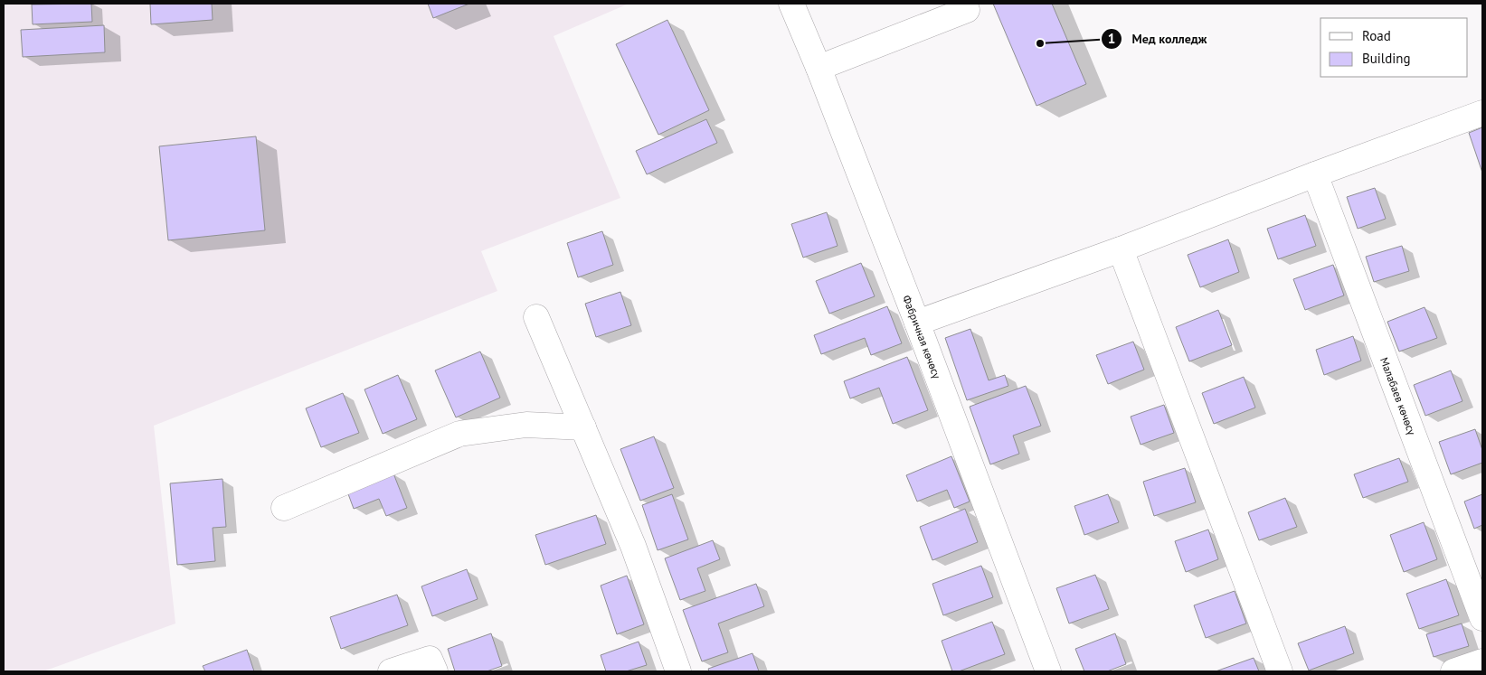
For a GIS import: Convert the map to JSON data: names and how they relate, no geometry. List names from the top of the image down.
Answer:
{
  "streets": {
    "street": ["Фабричная көчөсү", "Малабаев көчөсү"]
  },
  "places": ["Мед колледж"],
  "legend": ["Road", "Building"]
}
